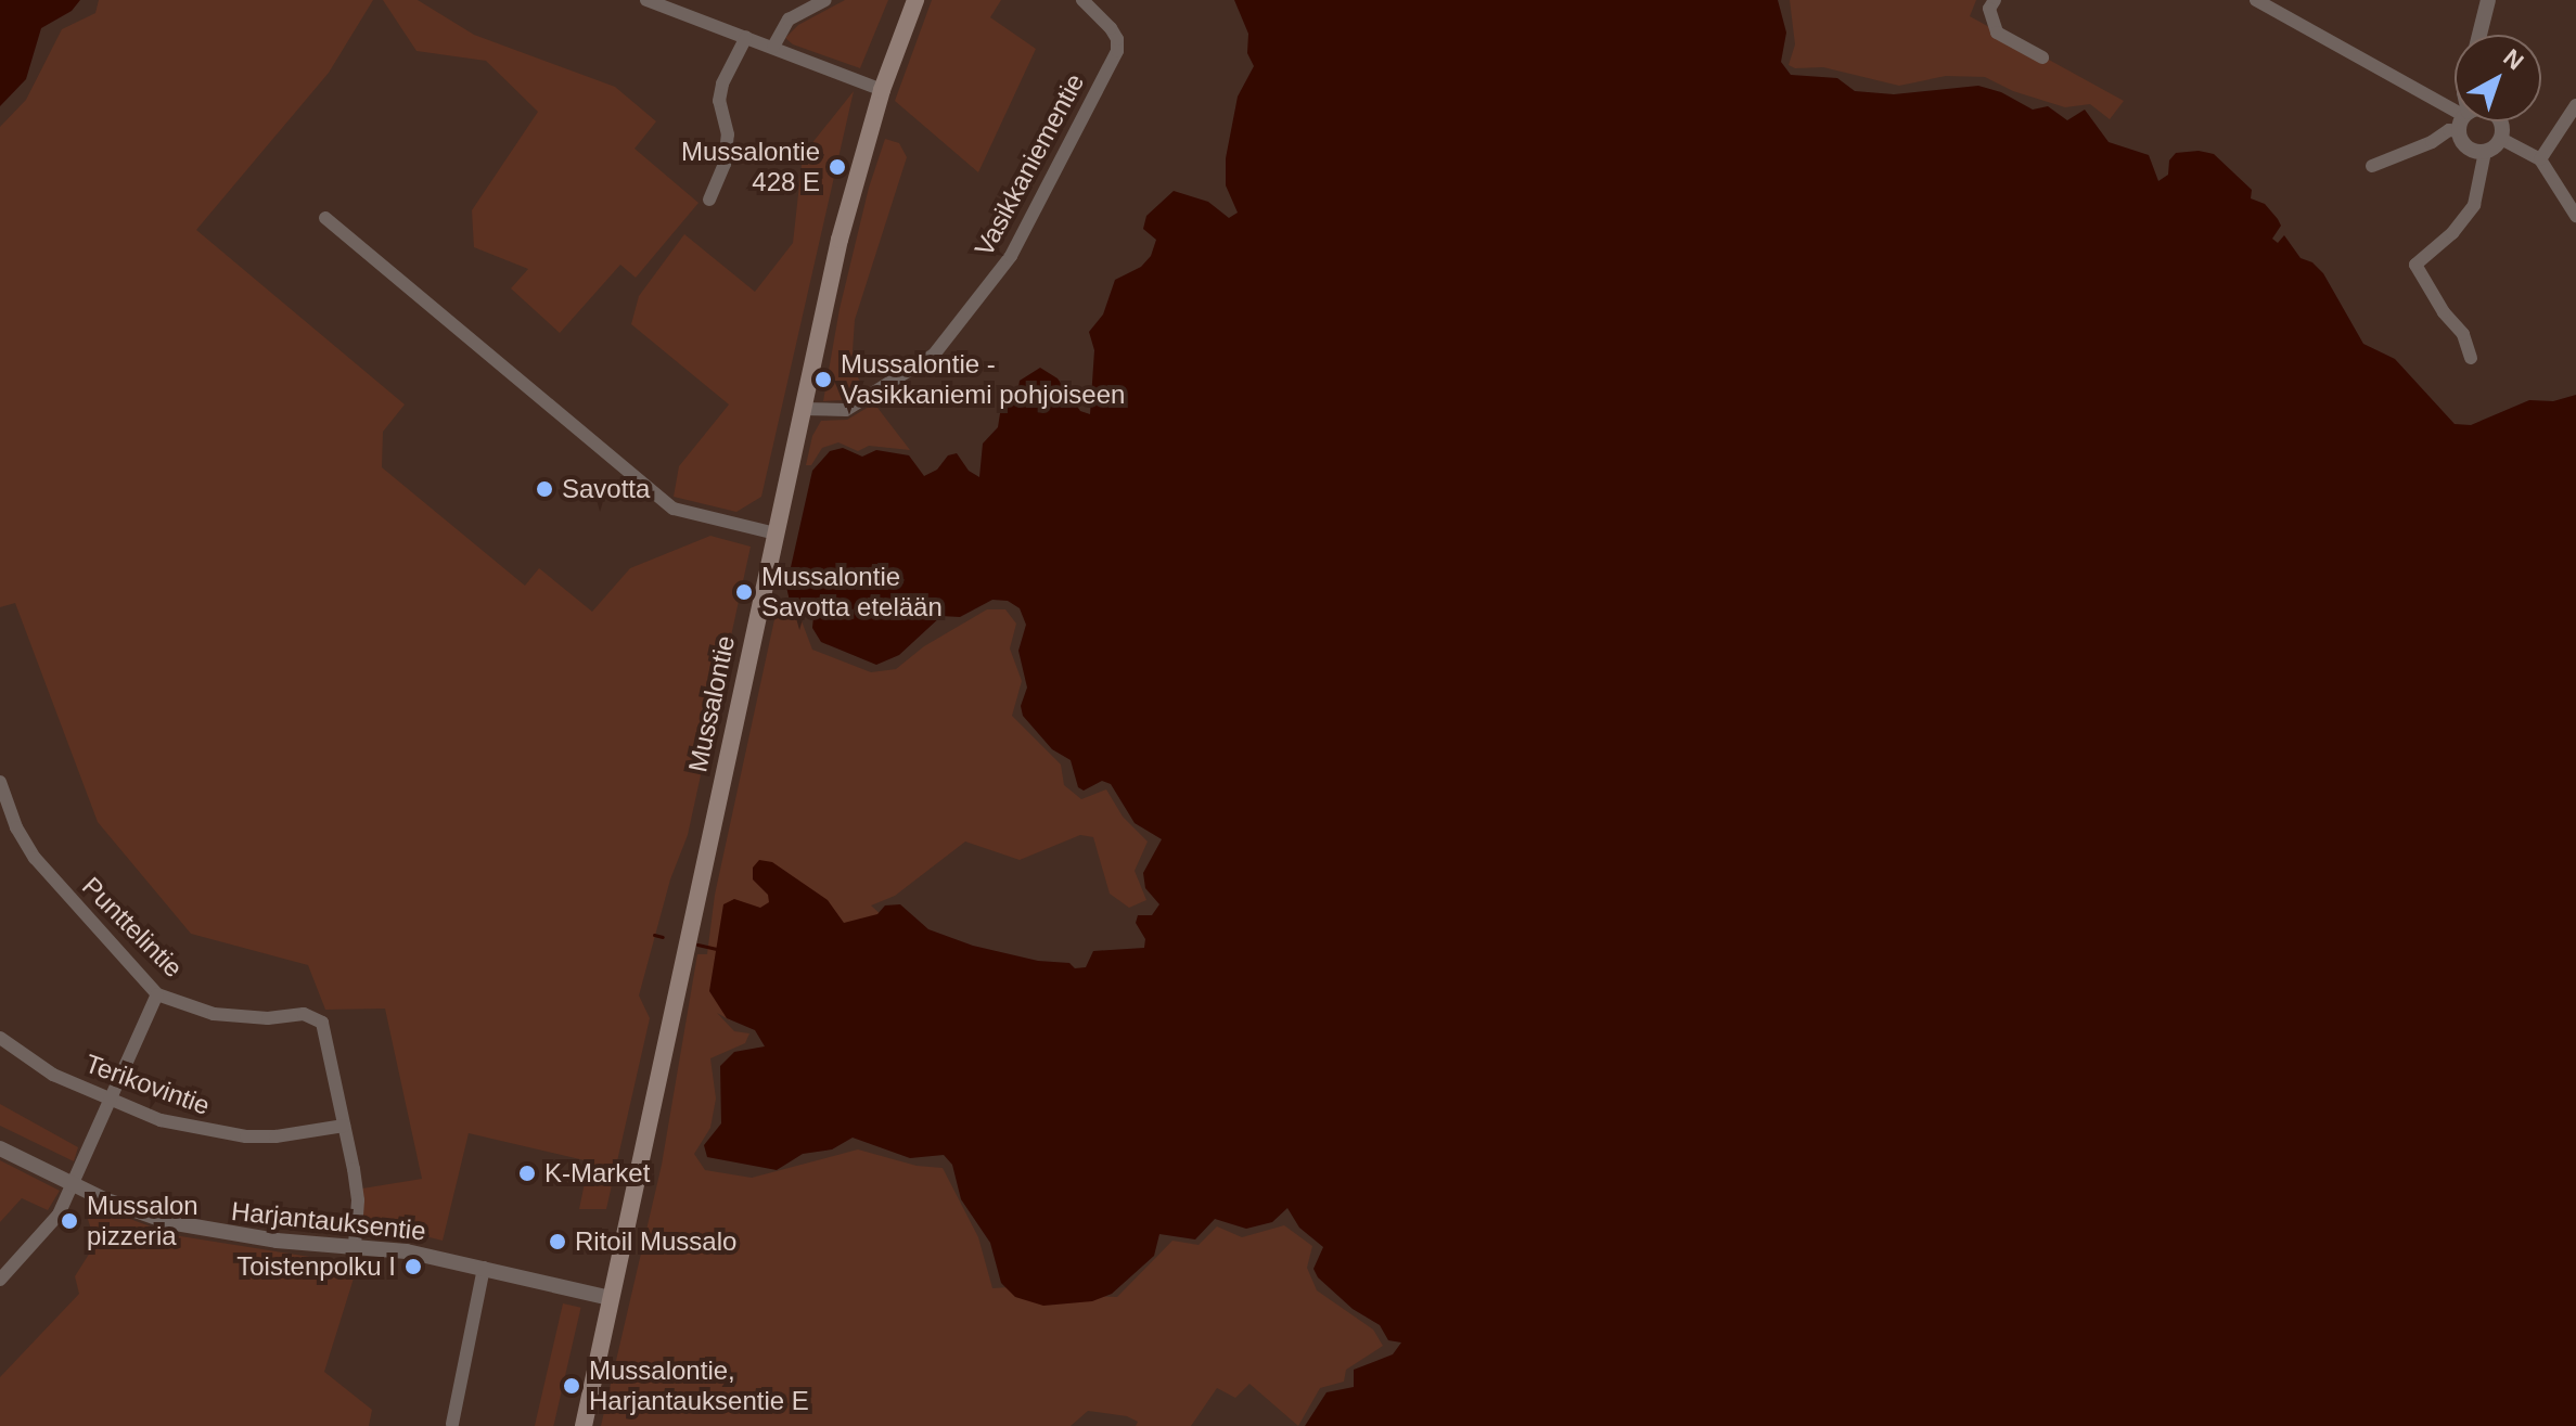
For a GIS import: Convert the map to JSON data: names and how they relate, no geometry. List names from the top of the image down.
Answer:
{
  "streets": {
    "main road": ["Mussalontie"],
    "street": [
      "Vasikkaniementie",
      "Punttelintie",
      "Terikovintie",
      "Harjantauksentie"
    ]
  },
  "crossings": [
    ["Vasikkaniementie", "Mussalontie"],
    ["Mussalontie", "Harjantauksentie"],
    ["Punttelintie", "Terikovintie"],
    ["Punttelintie", "Harjantauksentie"]
  ],
  "places": [
    "Mussalontie 428 E",
    "Mussalontie - Vasikkaniemi pohjoiseen",
    "Savotta",
    "Mussalontie Savotta etelään",
    "K-Market",
    "Mussalon pizzeria",
    "Ritoil Mussalo",
    "Toistenpolku I",
    "Mussalontie, Harjantauksentie E"
  ],
  "north": "top right"
}
